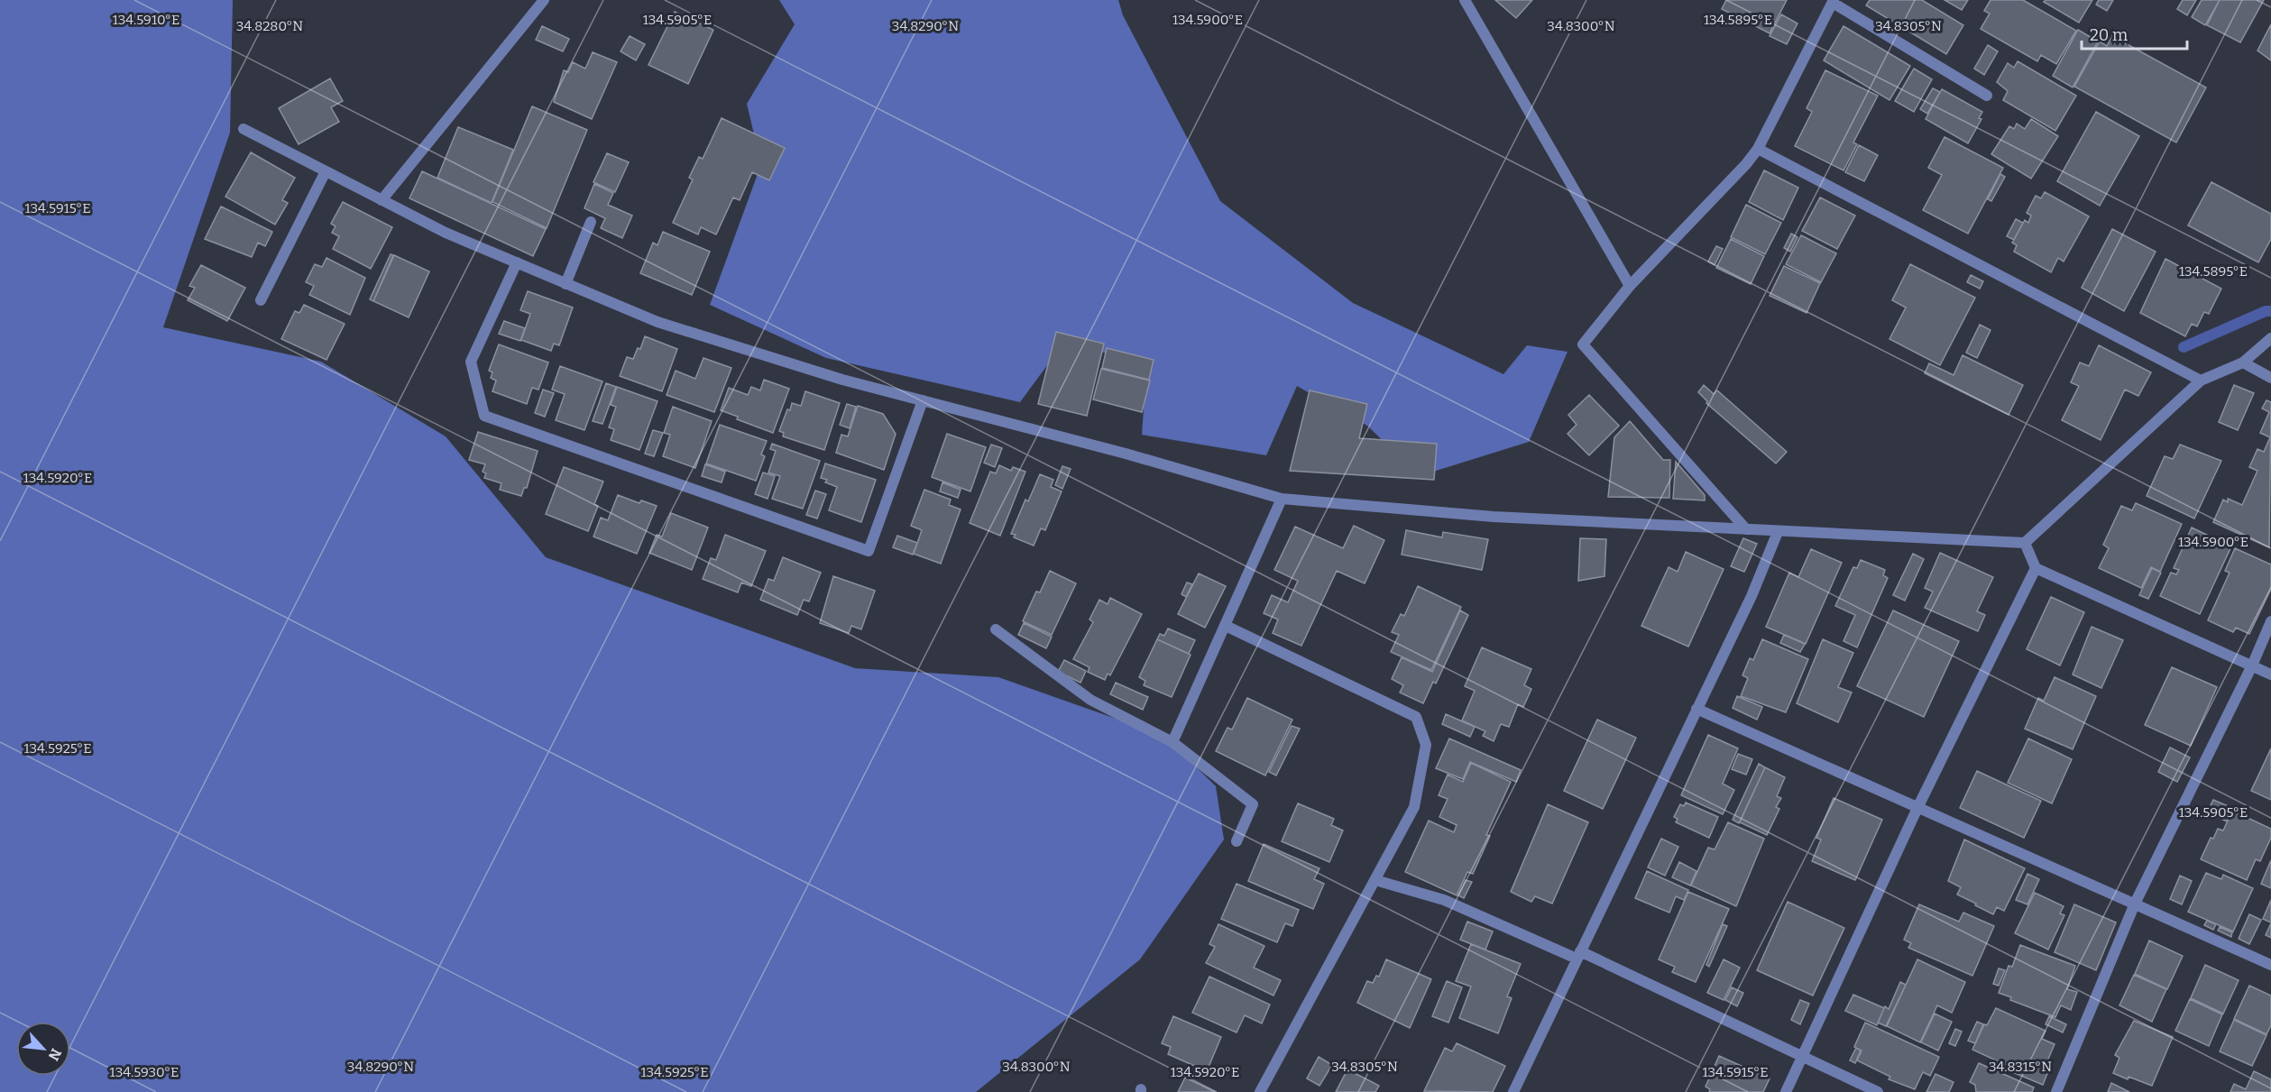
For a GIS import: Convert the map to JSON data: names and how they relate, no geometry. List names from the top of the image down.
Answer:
{
  "scale_bar": "20 m",
  "north": "bottom right",
  "coordinates": [
    "134.5910°E",
    "134.5905°E",
    "134.5900°E",
    "134.5895°E",
    "34.8280°N",
    "34.8290°N",
    "34.8300°N",
    "34.8305°N",
    "134.5915°E",
    "134.5920°E",
    "134.5925°E",
    "34.8315°N",
    "134.5930°E"
  ]
}
